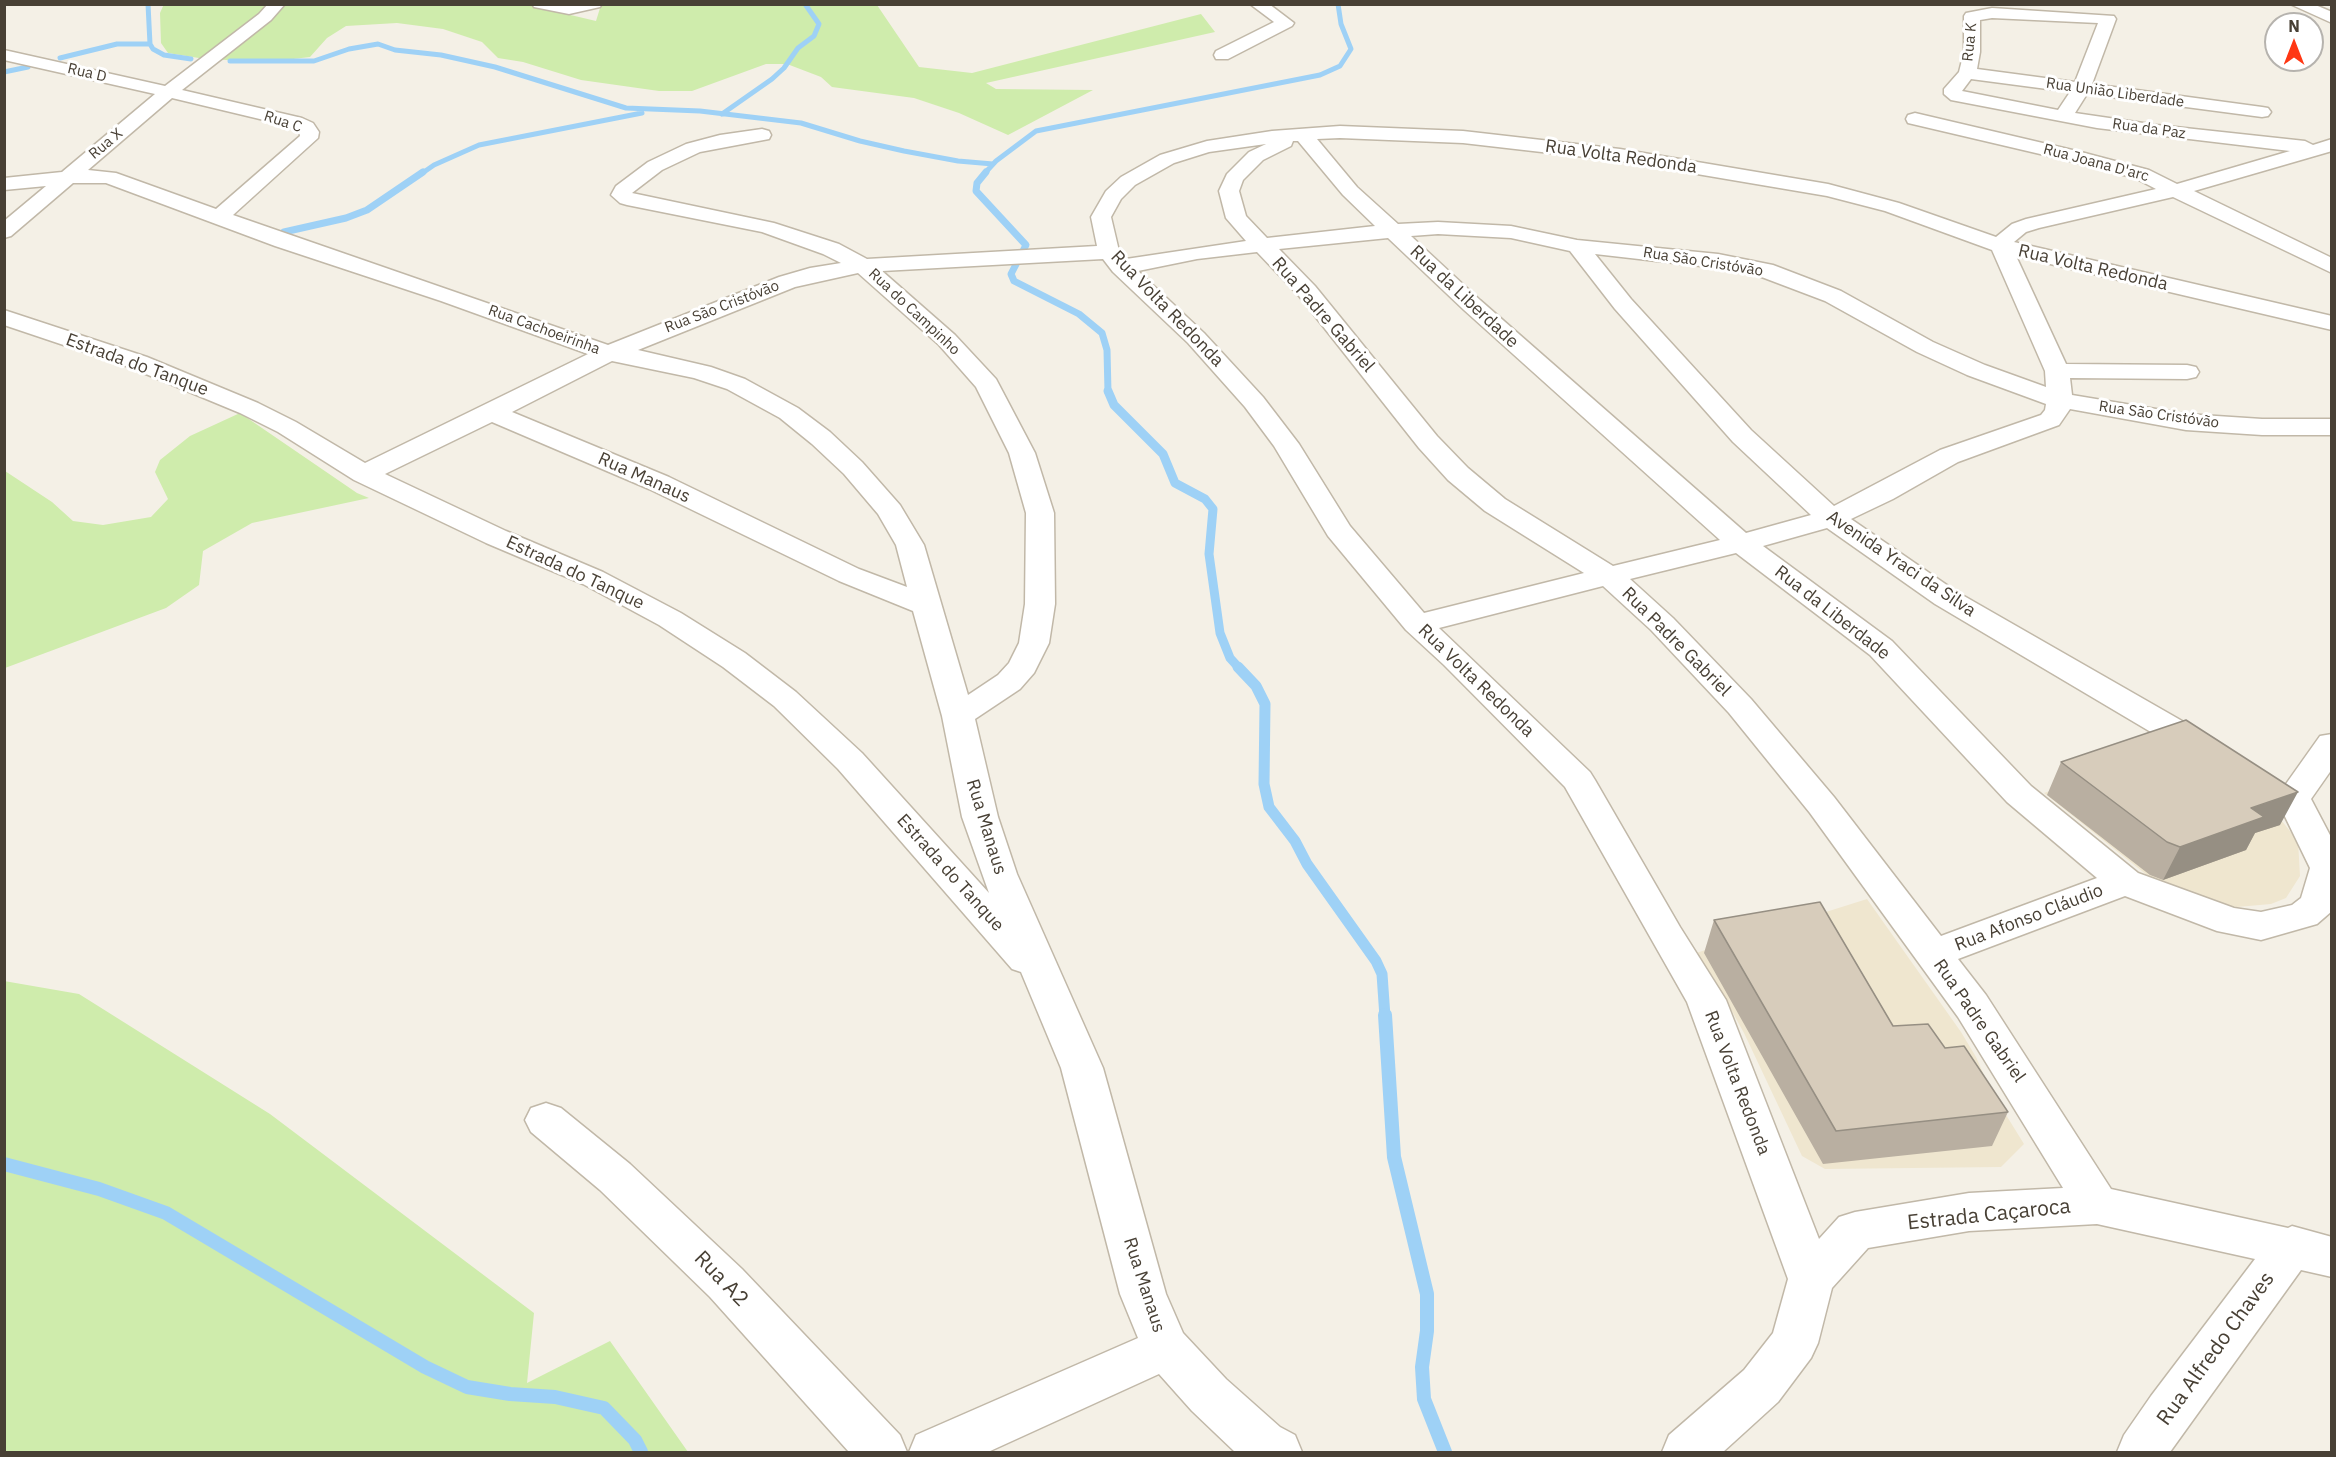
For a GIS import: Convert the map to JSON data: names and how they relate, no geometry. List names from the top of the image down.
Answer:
{
  "streets": {
    "street": [
      "Rua K",
      "Rua D",
      "Rua União Liberdade",
      "Rua C",
      "Rua da Paz",
      "Rua X",
      "Rua Volta Redonda",
      "Rua Joana D'arc",
      "Rua São Cristóvão",
      "Rua da Liberdade",
      "Rua do Campinho",
      "Rua Padre Gabriel",
      "Rua Cachoeirinha",
      "Estrada do Tanque",
      "Rua Manaus",
      "Avenida Yraci da Silva",
      "Rua Afonso Cláudio",
      "Estrada Caçaroca",
      "Rua A2",
      "Rua Alfredo Chaves"
    ]
  },
  "crossings": [
    ["Rua K", "Rua União Liberdade"],
    ["Rua K", "Rua da Paz"],
    ["Rua D", "Rua C"],
    ["Rua D", "Rua X"],
    ["Rua C", "Rua X"],
    ["Rua C", "Rua Cachoeirinha"],
    ["Rua X", "Rua Cachoeirinha"],
    ["Rua Volta Redonda", "Rua São Cristóvão"],
    ["Rua Volta Redonda", "Rua da Liberdade"],
    ["Rua Volta Redonda", "Rua Padre Gabriel"],
    ["Rua Volta Redonda", "Estrada Caçaroca"],
    ["Rua São Cristóvão", "Rua da Liberdade"],
    ["Rua São Cristóvão", "Rua do Campinho"],
    ["Rua São Cristóvão", "Rua Padre Gabriel"],
    ["Rua São Cristóvão", "Rua Cachoeirinha"],
    ["Rua São Cristóvão", "Estrada do Tanque"],
    ["Rua São Cristóvão", "Rua Manaus"],
    ["Rua São Cristóvão", "Avenida Yraci da Silva"],
    ["Rua da Liberdade", "Rua Padre Gabriel"],
    ["Rua da Liberdade", "Rua Afonso Cláudio"],
    ["Rua do Campinho", "Rua Manaus"],
    ["Rua Padre Gabriel", "Rua Afonso Cláudio"],
    ["Rua Padre Gabriel", "Estrada Caçaroca"],
    ["Rua Cachoeirinha", "Rua Manaus"],
    ["Estrada do Tanque", "Rua Manaus"],
    ["Estrada Caçaroca", "Rua Alfredo Chaves"]
  ],
  "north": "top"
}
